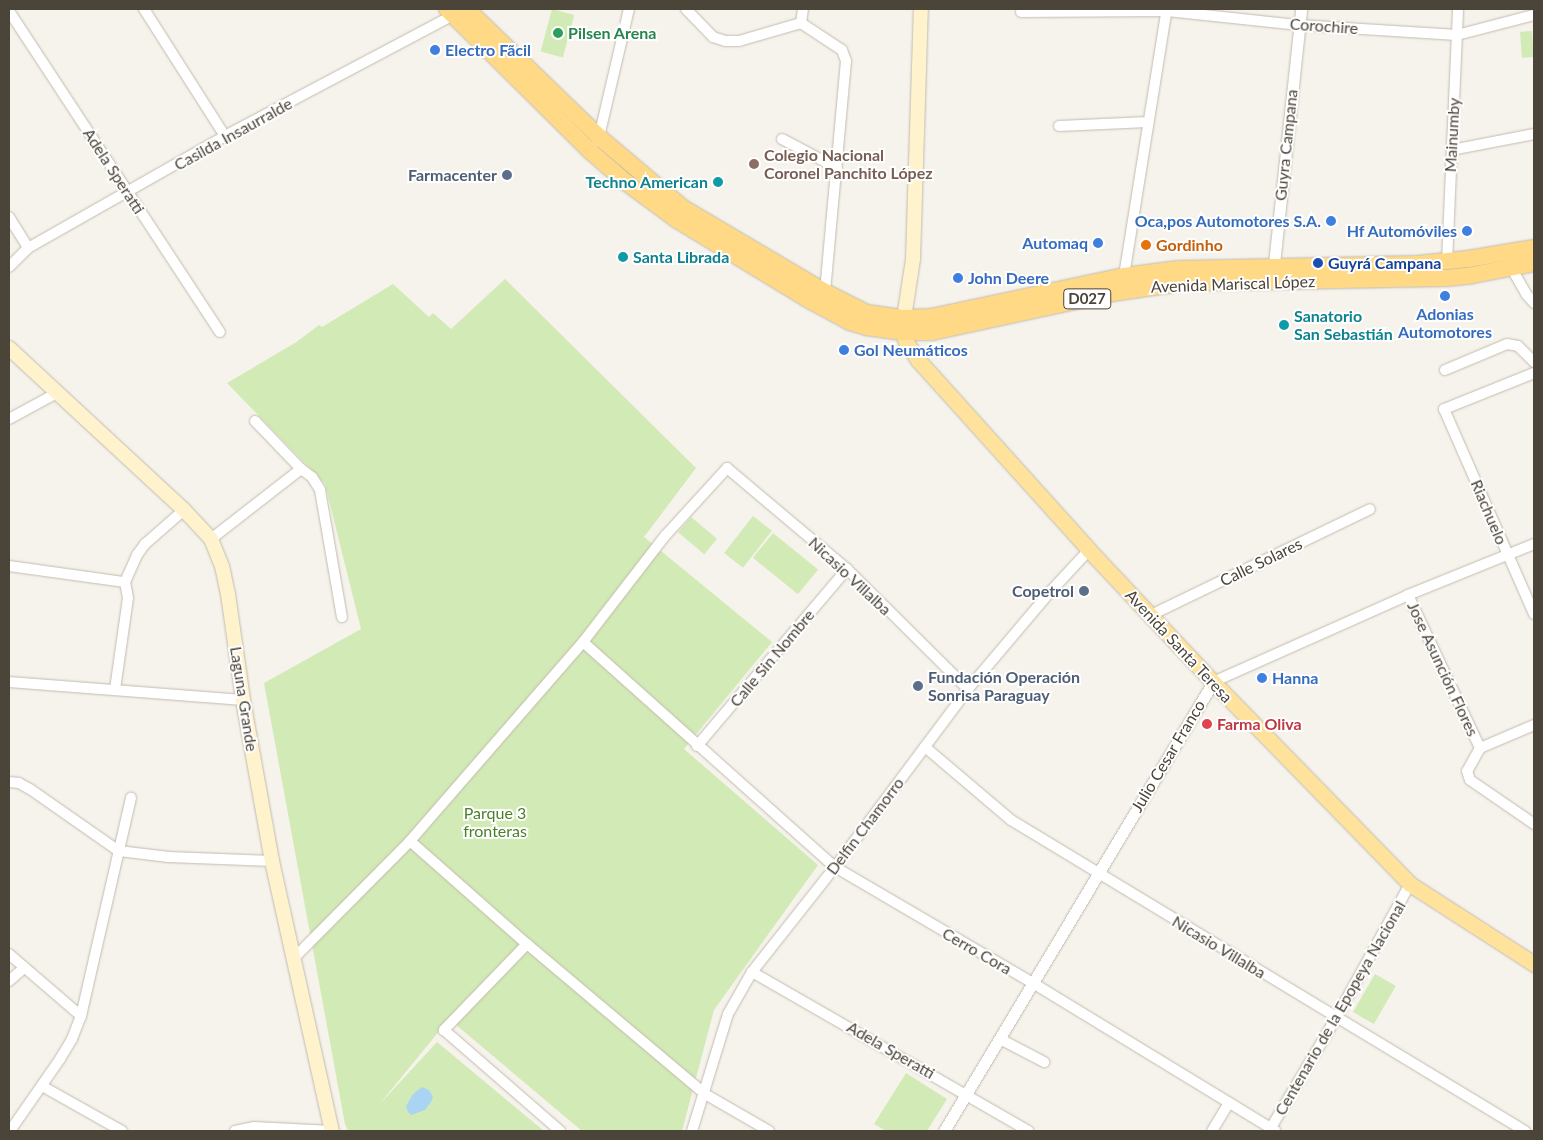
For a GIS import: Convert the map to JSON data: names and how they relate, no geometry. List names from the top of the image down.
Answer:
{
  "streets": {
    "highway": ["Avenida Mariscal López", "D027"],
    "main road": ["Avenida Santa Teresa", "Laguna Grande"],
    "street": [
      "Corochire",
      "Casilda Insaurralde",
      "Mainumby",
      "Guyra Campana",
      "Adela Speratti",
      "Riachuelo",
      "Calle Solares",
      "Nicasio Villalba",
      "Calle Sin Nombre",
      "Jose Asunción Flores",
      "Julio Cesar Franco",
      "Delfin Chamorro",
      "Cerro Cora",
      "Centenario de la Epopeya Nacional"
    ]
  },
  "crossings": [
    ["Corochire", "Mainumby"],
    ["Corochire", "Guyra Campana"],
    ["Casilda Insaurralde", "Adela Speratti"],
    ["Casilda Insaurralde", "Avenida Mariscal López"],
    ["Mainumby", "Avenida Mariscal López"],
    ["Guyra Campana", "Avenida Mariscal López"],
    ["Adela Speratti", "Julio Cesar Franco"],
    ["Adela Speratti", "Delfin Chamorro"],
    ["Avenida Mariscal López", "Avenida Santa Teresa"],
    ["Riachuelo", "Julio Cesar Franco"],
    ["Calle Solares", "Avenida Santa Teresa"],
    ["Nicasio Villalba", "Calle Sin Nombre"],
    ["Nicasio Villalba", "Julio Cesar Franco"],
    ["Nicasio Villalba", "Delfin Chamorro"],
    ["Nicasio Villalba", "Cerro Cora"],
    ["Nicasio Villalba", "Centenario de la Epopeya Nacional"],
    ["Avenida Santa Teresa", "Julio Cesar Franco"],
    ["Avenida Santa Teresa", "Delfin Chamorro"],
    ["Avenida Santa Teresa", "Centenario de la Epopeya Nacional"],
    ["Calle Sin Nombre", "Cerro Cora"],
    ["Jose Asunción Flores", "Julio Cesar Franco"],
    ["Julio Cesar Franco", "Cerro Cora"],
    ["Delfin Chamorro", "Cerro Cora"],
    ["Cerro Cora", "Centenario de la Epopeya Nacional"]
  ],
  "parks": ["Parque 3 fronteras"],
  "places": [
    "Pilsen Arena",
    "Electro Fãcil",
    "Colegio Nacional Coronel Panchito López",
    "Farmacenter",
    "Techno American",
    "Oca,pos Automotores S.A.",
    "Hf Automóviles",
    "Automaq",
    "Gordinho",
    "Santa Librada",
    "Guyrá Campana",
    "John Deere",
    "Adonias Automotores",
    "Sanatorio San Sebastián",
    "Gol Neumáticos",
    "Copetrol",
    "Hanna",
    "Fundación Operación Sonrisa Paraguay",
    "Farma Oliva"
  ]
}
